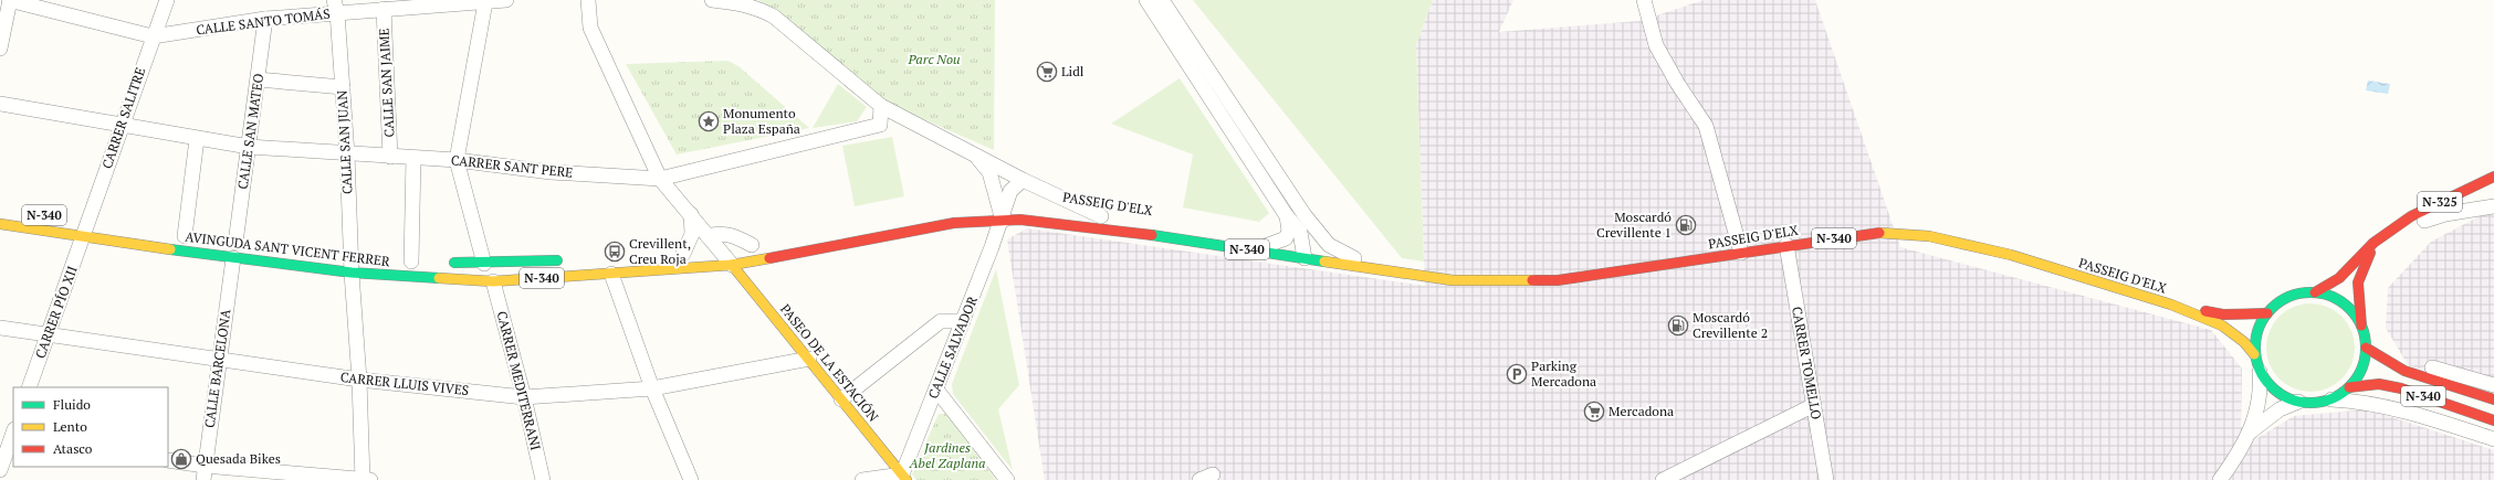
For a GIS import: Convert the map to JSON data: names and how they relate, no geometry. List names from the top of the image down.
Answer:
{
  "streets": {
    "main road": [
      "N-325",
      "PASSEIG D'ELX",
      "N-340",
      "AVINGUDA SANT VICENT FERRER",
      "PASEO DE LA ESTACIÓN"
    ],
    "street": [
      "CALLE SANTO TOMÁS",
      "CALLE SAN JAIME",
      "CARRER SALITRE",
      "CALLE SAN MATEO",
      "CALLE SAN JUAN",
      "CARRER SANT PERE",
      "CARRER PÍO XII",
      "CALLE SALVADOR",
      "CARRER TOMELLO",
      "CALLE BARCELONA",
      "CARRER MEDITERRANI",
      "CARRER LLUIS VIVES"
    ]
  },
  "crossings": [
    ["CALLE SANTO TOMÁS", "CALLE SAN JAIME"],
    ["CALLE SANTO TOMÁS", "CARRER SALITRE"],
    ["CALLE SANTO TOMÁS", "CALLE SAN MATEO"],
    ["CALLE SANTO TOMÁS", "CALLE SAN JUAN"],
    ["CALLE SAN JAIME", "CARRER SANT PERE"],
    ["CARRER SALITRE", "CARRER SANT PERE"],
    ["CARRER SALITRE", "AVINGUDA SANT VICENT FERRER"],
    ["CARRER SALITRE", "CARRER PÍO XII"],
    ["CALLE SAN MATEO", "CARRER SANT PERE"],
    ["CALLE SAN JUAN", "CARRER SANT PERE"],
    ["CALLE SAN JUAN", "AVINGUDA SANT VICENT FERRER"],
    ["CALLE SAN JUAN", "CARRER LLUIS VIVES"],
    ["N-325", "N-340"],
    ["PASSEIG D'ELX", "N-340"],
    ["PASSEIG D'ELX", "AVINGUDA SANT VICENT FERRER"],
    ["PASSEIG D'ELX", "CALLE SALVADOR"],
    ["PASSEIG D'ELX", "PASEO DE LA ESTACIÓN"],
    ["PASSEIG D'ELX", "CARRER TOMELLO"],
    ["AVINGUDA SANT VICENT FERRER", "CARRER PÍO XII"],
    ["AVINGUDA SANT VICENT FERRER", "PASEO DE LA ESTACIÓN"],
    ["AVINGUDA SANT VICENT FERRER", "CALLE BARCELONA"],
    ["AVINGUDA SANT VICENT FERRER", "CARRER MEDITERRANI"],
    ["CARRER PÍO XII", "CARRER LLUIS VIVES"],
    ["CALLE SALVADOR", "PASEO DE LA ESTACIÓN"],
    ["PASEO DE LA ESTACIÓN", "CARRER LLUIS VIVES"],
    ["CALLE BARCELONA", "CARRER LLUIS VIVES"],
    ["CARRER MEDITERRANI", "CARRER LLUIS VIVES"]
  ],
  "parks": ["Parc Nou", "Jardines Abel Zaplana"],
  "places": {
    "supermarket": ["Lidl", "Mercadona"],
    "place": ["Monumento Plaza España"],
    "fuel station": ["Moscardó Crevillente 1", "Moscardó Crevillente 2"],
    "bus stop": ["Crevillent, Creu Roja"],
    "parking": ["Parking Mercadona"],
    "shop": ["Quesada Bikes"]
  },
  "legend": ["Fluido", "Lento", "Atasco"]
}
